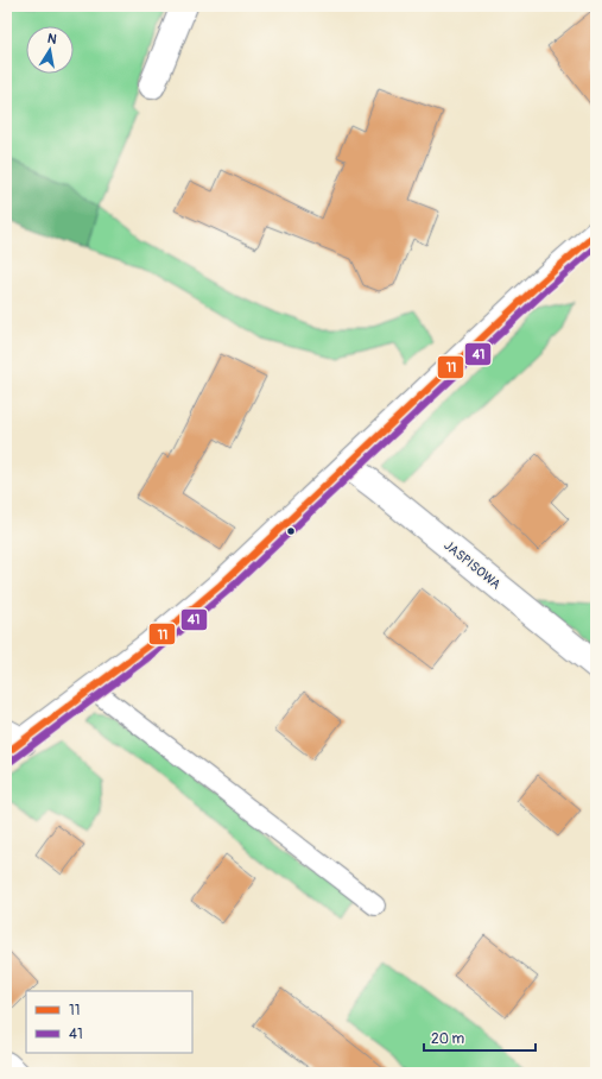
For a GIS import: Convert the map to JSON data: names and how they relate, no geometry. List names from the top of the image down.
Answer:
{
  "streets": {
    "street": ["JASPISOWA"]
  },
  "lines": ["transit line 11", "transit line 41"],
  "legend": ["11", "41"],
  "scale_bar": "20 m",
  "north": "top"
}
